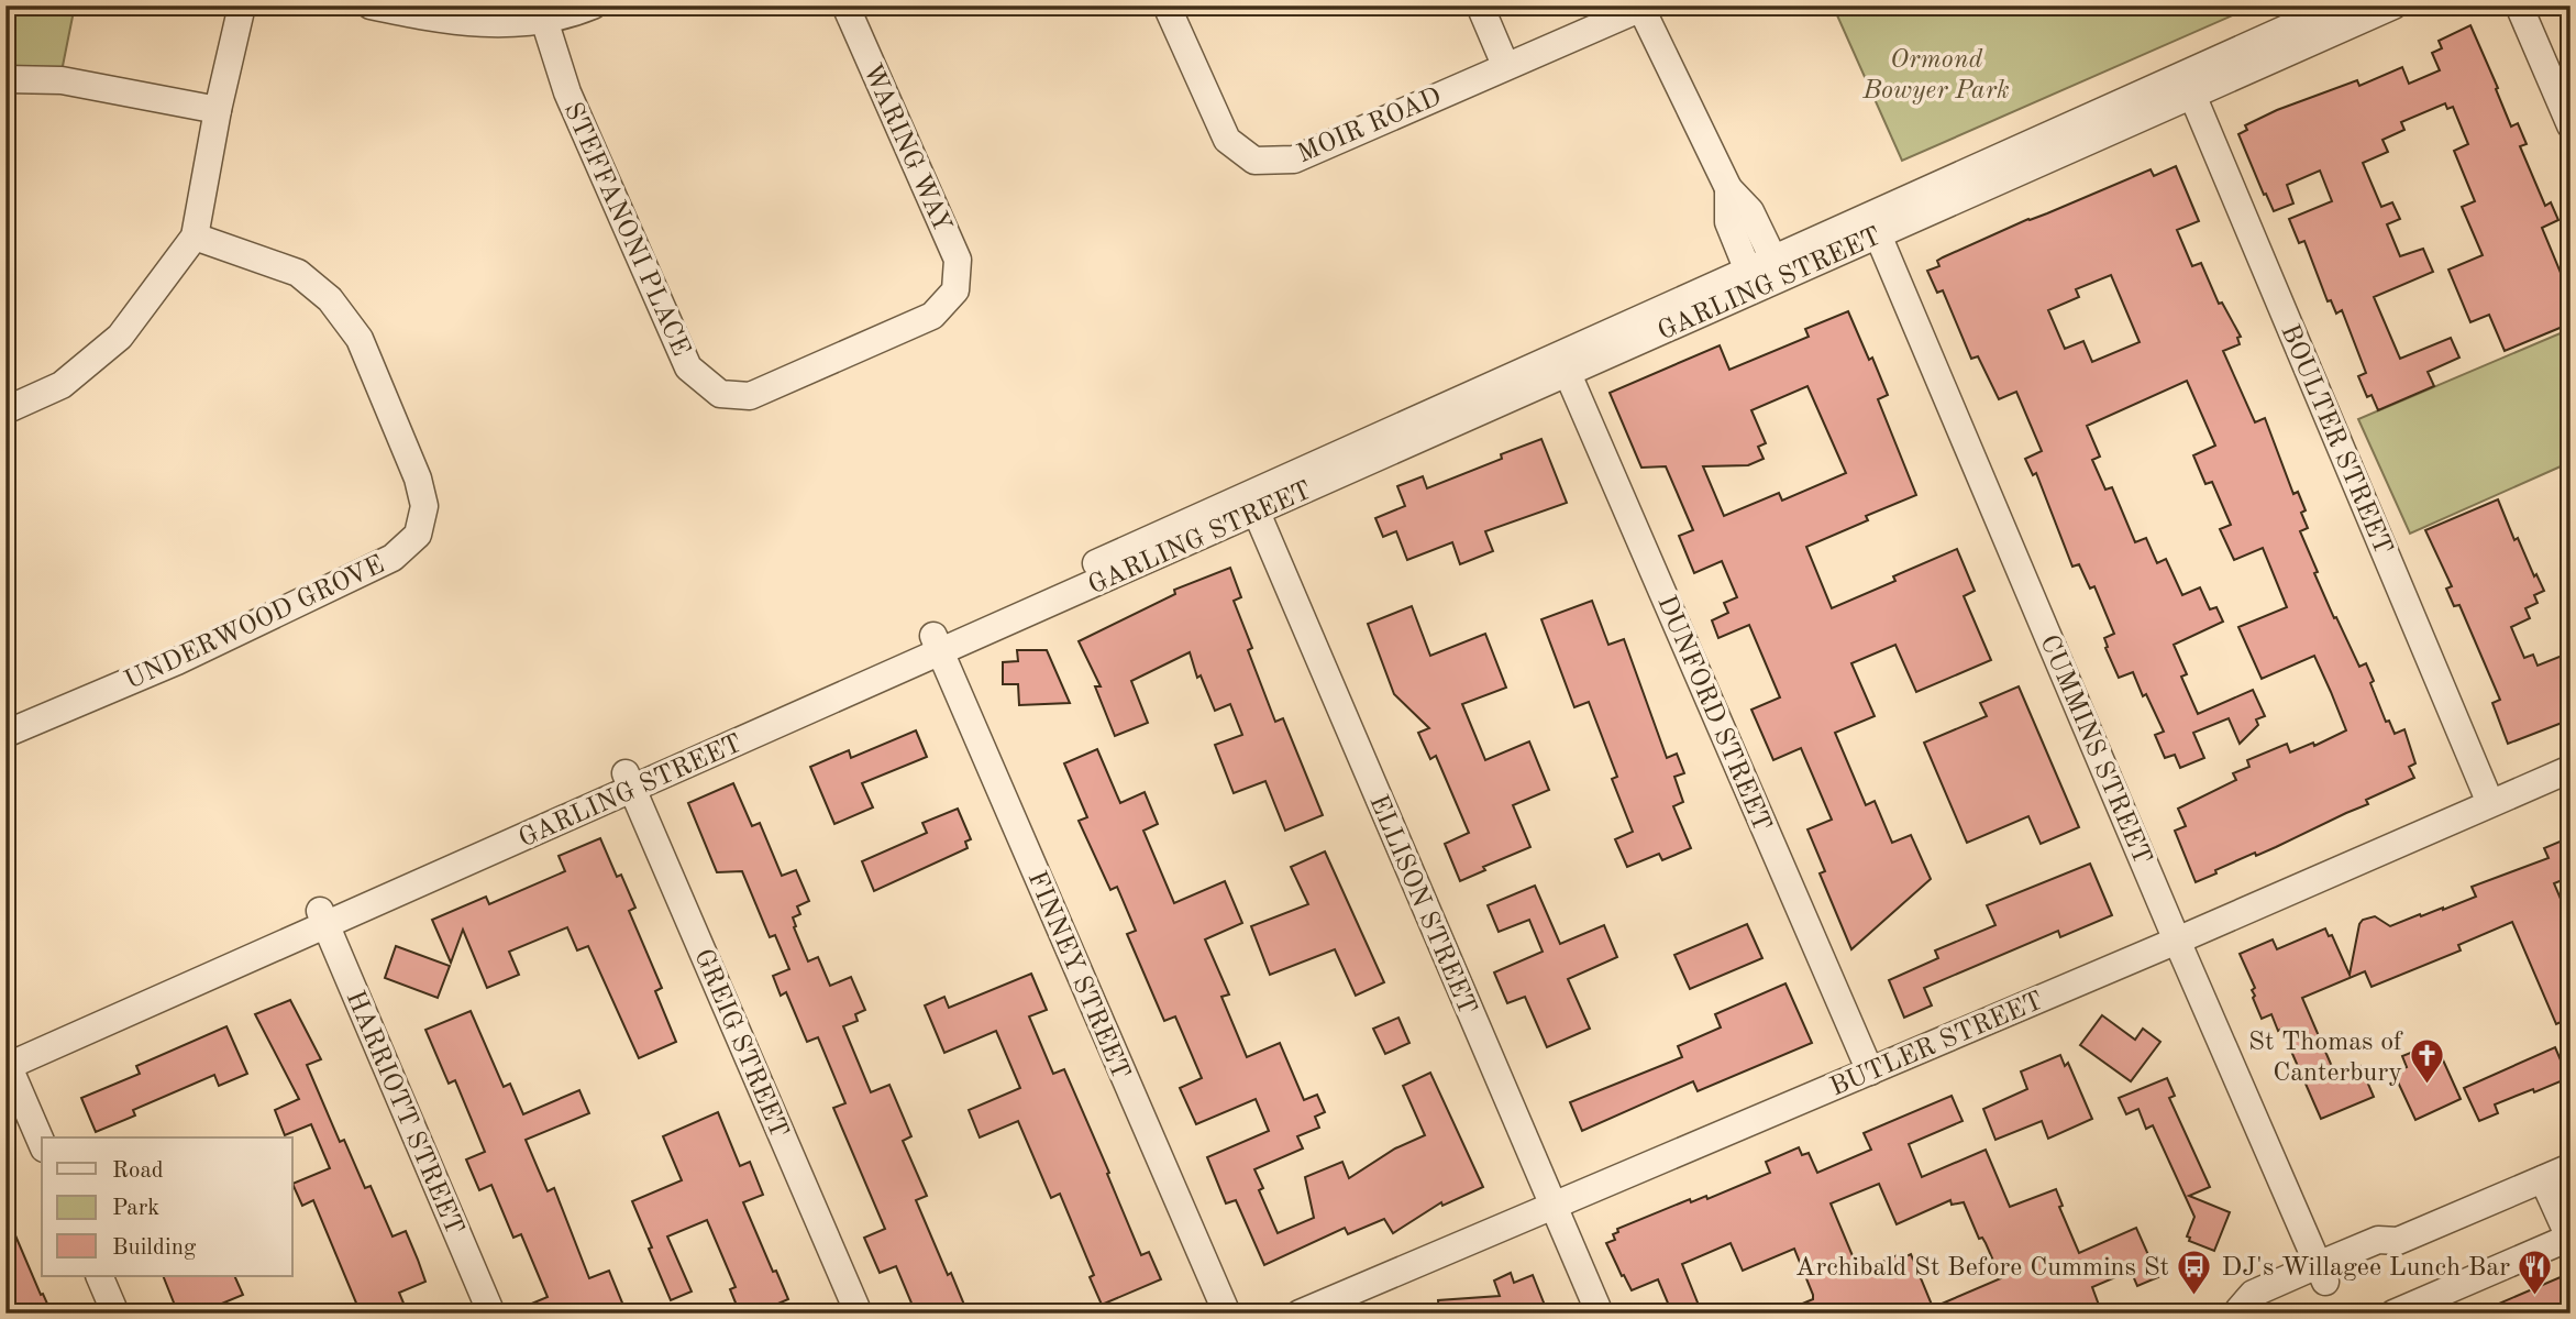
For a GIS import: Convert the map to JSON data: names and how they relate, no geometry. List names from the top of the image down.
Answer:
{
  "streets": {
    "street": [
      "MOIR ROAD",
      "WARING WAY",
      "STEFFANONI PLACE",
      "GARLING STREET",
      "BOULTER STREET",
      "UNDERWOOD GROVE",
      "DUNFORD STREET",
      "CUMMINS STREET",
      "ELLISON STREET",
      "FINNEY STREET",
      "GREIG STREET",
      "BUTLER STREET",
      "HARRIOTT STREET"
    ]
  },
  "crossings": [
    ["WARING WAY", "STEFFANONI PLACE"],
    ["GARLING STREET", "BOULTER STREET"],
    ["GARLING STREET", "DUNFORD STREET"],
    ["GARLING STREET", "CUMMINS STREET"],
    ["GARLING STREET", "ELLISON STREET"],
    ["GARLING STREET", "FINNEY STREET"],
    ["GARLING STREET", "GREIG STREET"],
    ["GARLING STREET", "HARRIOTT STREET"],
    ["BOULTER STREET", "BUTLER STREET"],
    ["DUNFORD STREET", "BUTLER STREET"],
    ["CUMMINS STREET", "BUTLER STREET"],
    ["ELLISON STREET", "BUTLER STREET"]
  ],
  "parks": ["Ormond Bowyer Park"],
  "places": {
    "church": ["St Thomas of Canterbury"],
    "bus stop": ["Archibald St Before Cummins St"],
    "restaurant": ["DJ's Willagee Lunch Bar"]
  },
  "legend": ["Road", "Park", "Building"]
}
